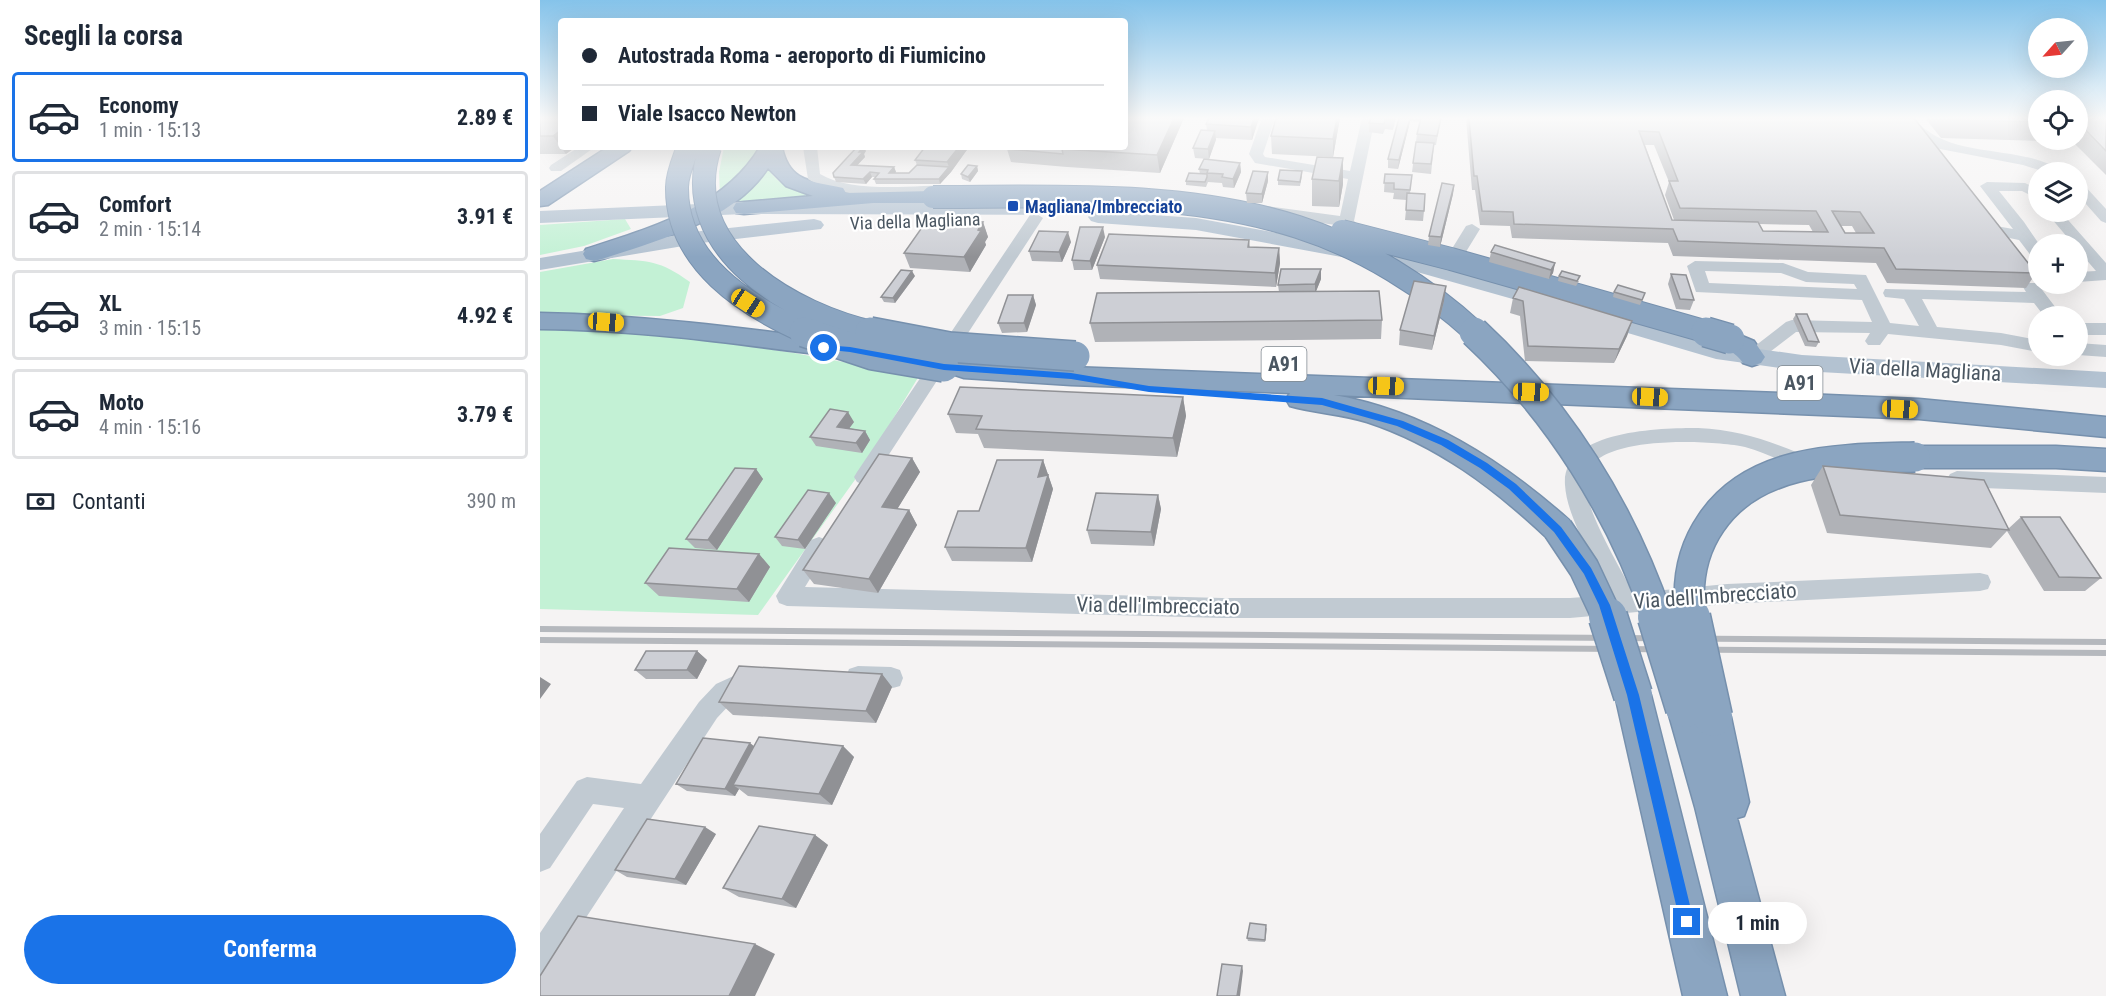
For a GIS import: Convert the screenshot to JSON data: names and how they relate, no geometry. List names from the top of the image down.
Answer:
{
  "streets": {
    "highway": ["A91"],
    "main road": ["Via della Magliana"],
    "street": ["Via dell'Imbrecciato"]
  },
  "places": {
    "transit": ["Magliana/Imbrecciato"]
  },
  "north": "bottom left",
  "page": {
    "heading": "Scegli la corsa",
    "map_buttons": ["+", "−"],
    "banner": ["Autostrada Roma - aeroporto di Fiumicino", "Viale Isacco Newton"],
    "list": [
      {
        "name": "Economy",
        "note": "1 min · 15:13",
        "value": "2.89 €"
      },
      {
        "name": "Comfort",
        "note": "2 min · 15:14",
        "value": "3.91 €"
      },
      {
        "name": "XL",
        "note": "3 min · 15:15",
        "value": "4.92 €"
      },
      {
        "name": "Moto",
        "note": "4 min · 15:16",
        "value": "3.79 €"
      }
    ],
    "pay": ["Contanti", "390 m"],
    "bubble": "1 min",
    "buttons": "Conferma"
  }
}
